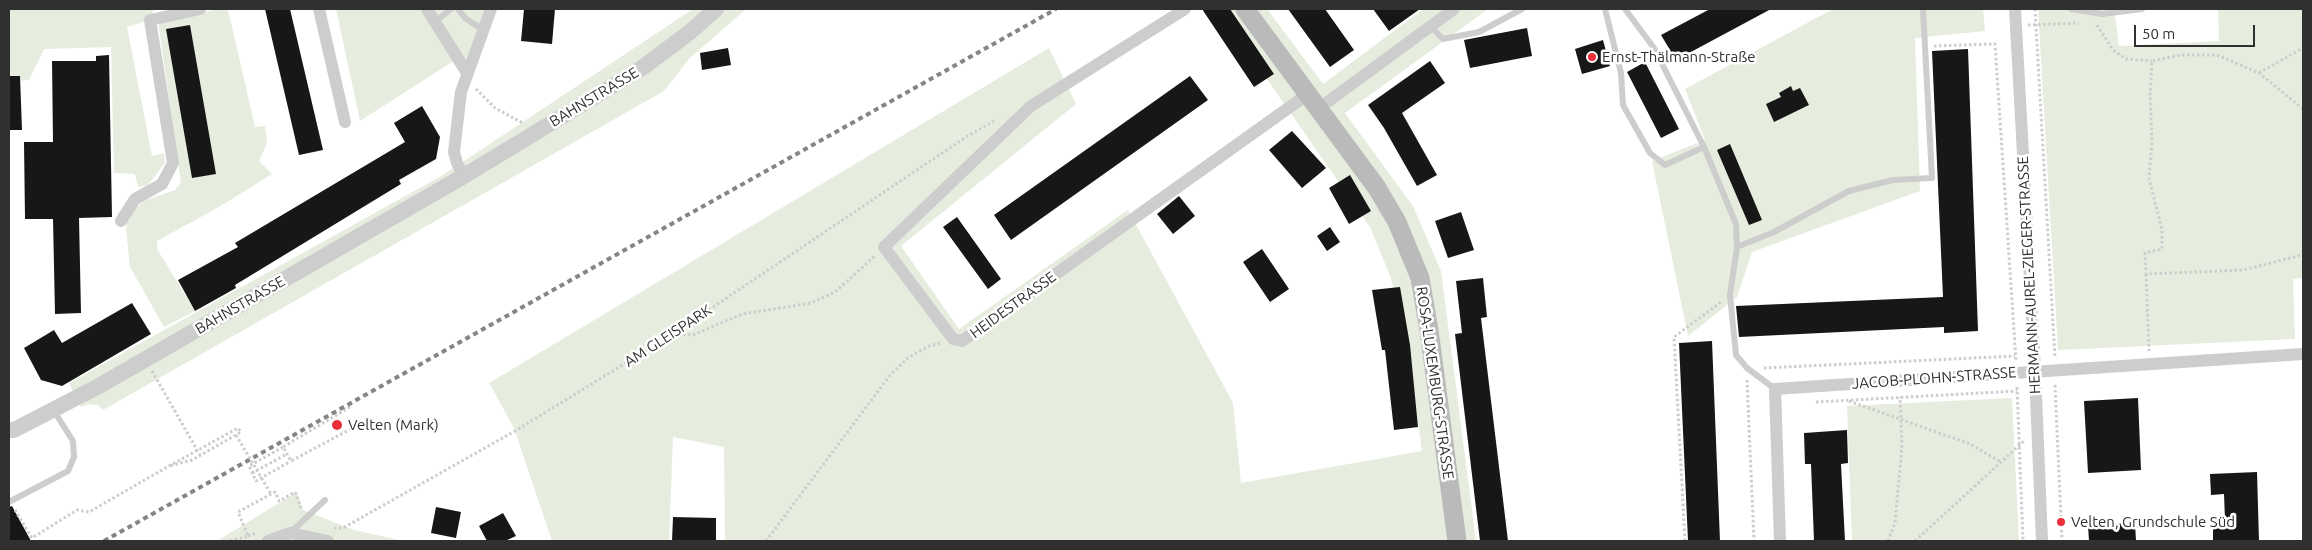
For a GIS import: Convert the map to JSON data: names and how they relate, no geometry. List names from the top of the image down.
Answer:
{
  "streets": {
    "main road": ["ROSA-LUXEMBURG-STRASSE"],
    "street": [
      "BAHNSTRASSE",
      "HERMANN-AUREL-ZIEGER-STRASSE",
      "HEIDESTRASSE",
      "JACOB-PLOHN-STRASSE"
    ],
    "path": ["AM GLEISPARK"]
  },
  "crossings": [
    ["HERMANN-AUREL-ZIEGER-STRASSE", "JACOB-PLOHN-STRASSE"],
    ["HEIDESTRASSE", "ROSA-LUXEMBURG-STRASSE"]
  ],
  "places": ["Ernst-Thälmann-Straße", "Velten (Mark)", "Velten, Grundschule Süd"],
  "scale_bar": "50 m"
}
